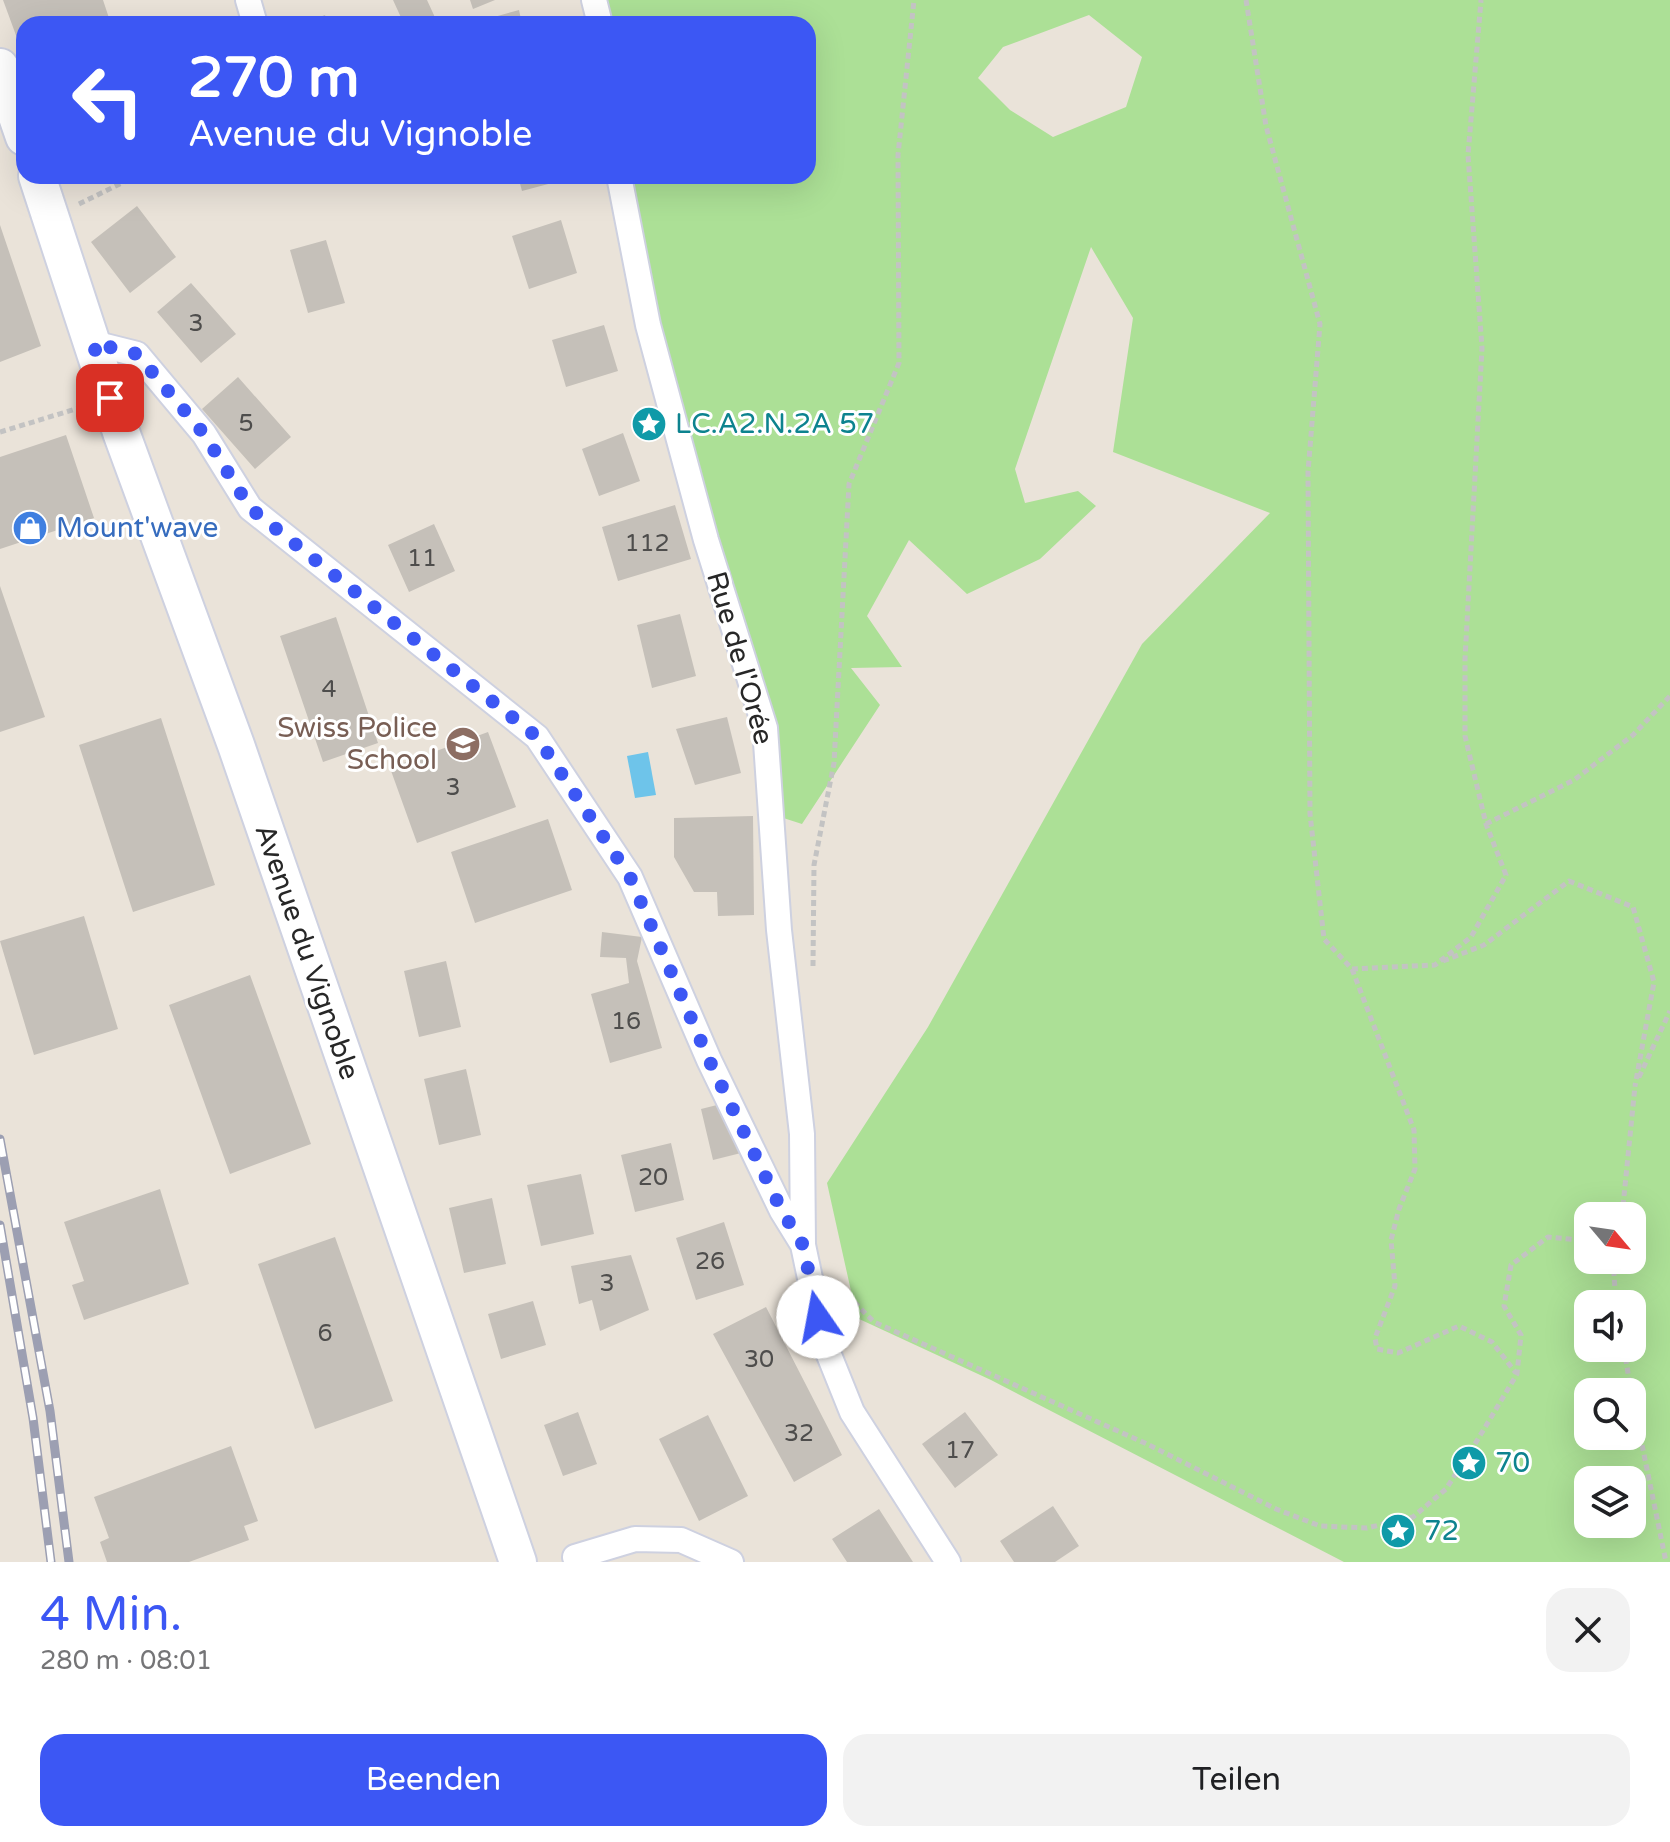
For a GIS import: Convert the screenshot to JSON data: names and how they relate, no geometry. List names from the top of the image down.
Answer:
{
  "streets": {
    "main road": ["Avenue du Vignoble"],
    "street": ["Rue de l'Orée"]
  },
  "places": {
    "place": ["LC.A2.N.2A 57", "70", "72"],
    "shop": ["Mount'wave"],
    "school or university": ["Swiss Police School"]
  },
  "house_numbers": [
    "3",
    "5",
    "112",
    "11",
    "4",
    "3",
    "16",
    "20",
    "26",
    "3",
    "6",
    "30",
    "32",
    "17"
  ],
  "north": "bottom right",
  "page": {
    "turn": ["270 m", "Avenue du Vignoble"],
    "heading": ["4 Min.", "280 m · 08:01"],
    "buttons": ["Beenden", "Teilen"]
  }
}
